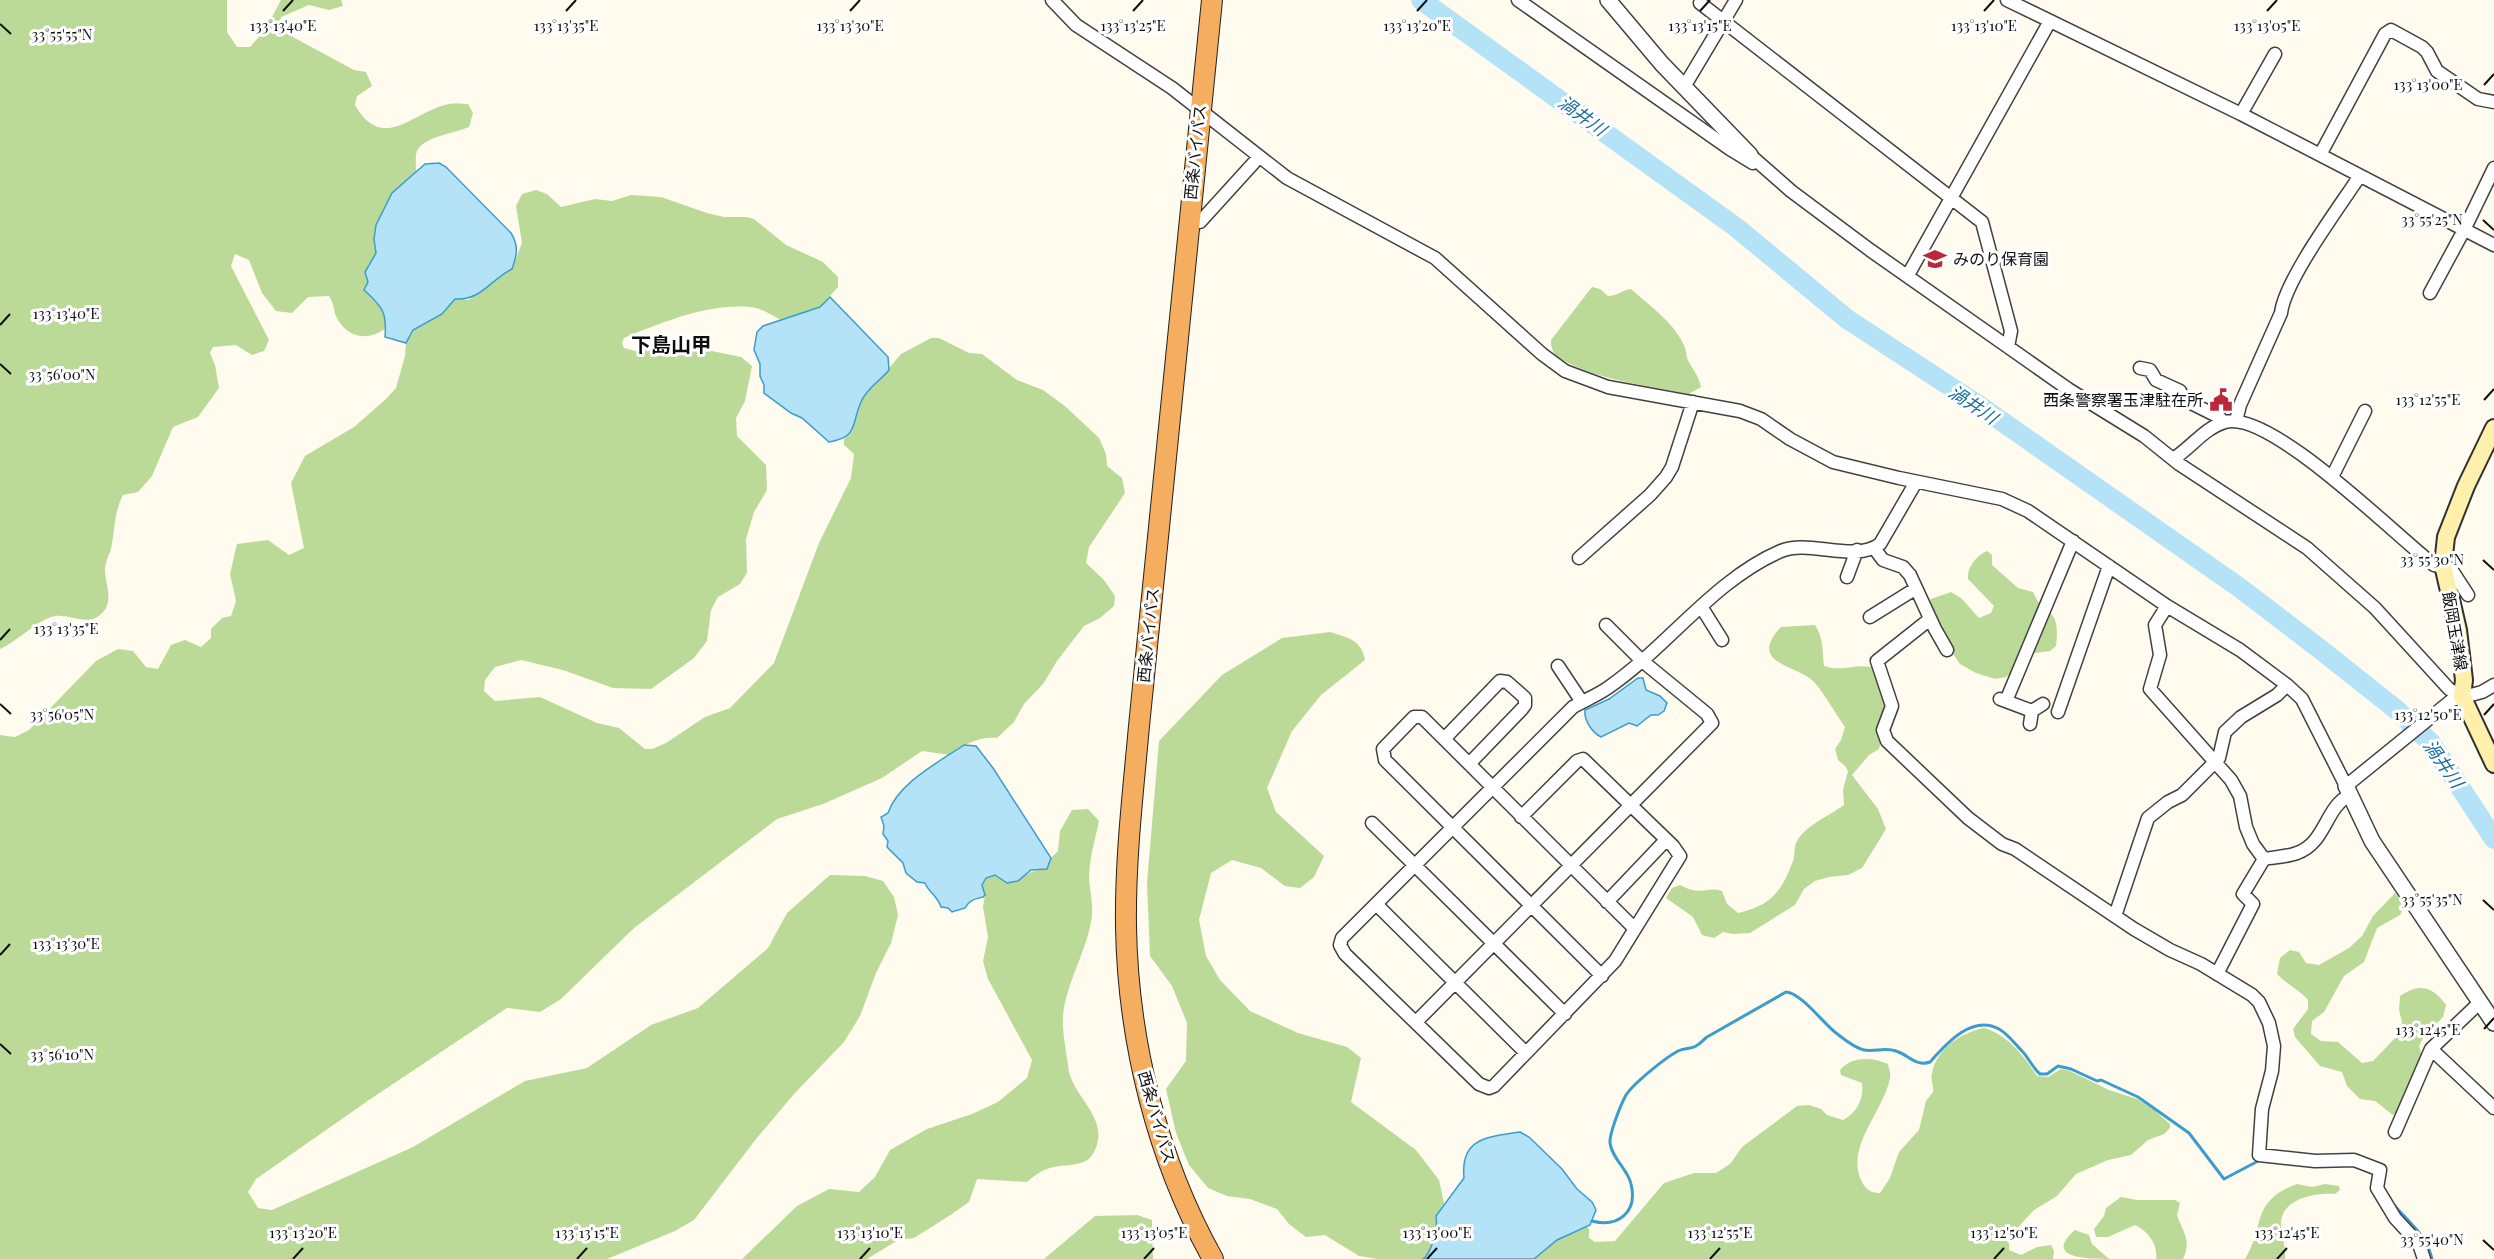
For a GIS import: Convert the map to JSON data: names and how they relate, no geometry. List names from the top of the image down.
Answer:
{
  "streets": {
    "highway": ["西条バイパス"],
    "main road": ["飯岡玉津線"]
  },
  "districts": ["下島山甲"],
  "water": ["渦井川"],
  "places": {
    "school or university": ["みのり保育園"],
    "public building": ["西条警察署玉津駐在所"]
  },
  "coordinates": [
    "133°13'40\"E",
    "133°13'35\"E",
    "133°13'30\"E",
    "133°13'25\"E",
    "133°13'20\"E",
    "133°13'15\"E",
    "133°13'10\"E",
    "133°13'05\"E",
    "33°55'55\"N",
    "133°13'00\"E",
    "33°55'25\"N",
    "33°56'00\"N",
    "133°12'55\"E",
    "33°55'30\"N",
    "33°56'05\"N",
    "133°12'50\"E",
    "33°55'35\"N",
    "133°12'45\"E",
    "33°56'10\"N",
    "33°55'40\"N"
  ]
}
